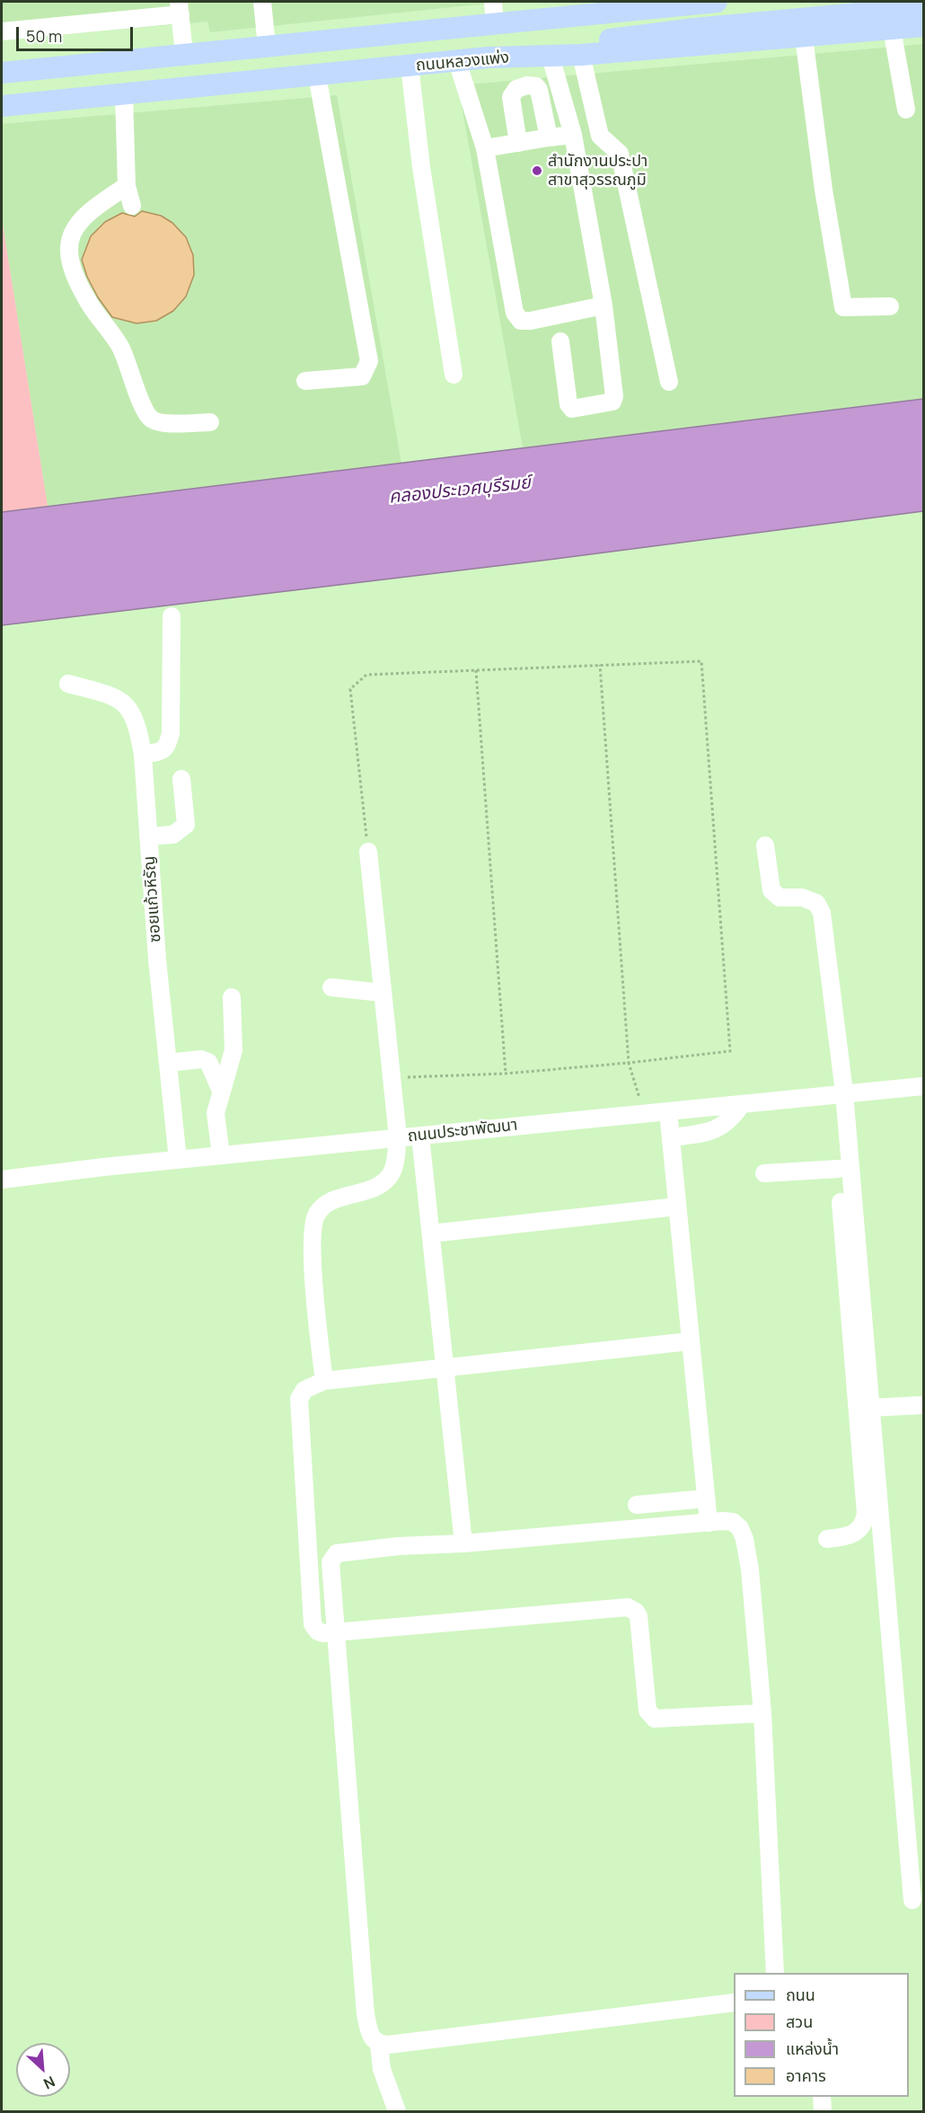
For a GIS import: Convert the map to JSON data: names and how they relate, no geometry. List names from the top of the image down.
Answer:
{
  "streets": {
    "main road": ["ถนนหลวงแพ่ง"],
    "street": ["ซอยแก้วหิรัญ", "ถนนประชาพัฒนา"]
  },
  "crossings": [
    ["ซอยแก้วหิรัญ", "ถนนประชาพัฒนา"]
  ],
  "water": ["คลองประเวศบุรีรมย์"],
  "places": ["สำนักงานประปา สาขาสุวรรณภูมิ"],
  "legend": [
    "ถนน",
    "สวน",
    "แหล่งน้ำ",
    "อาคาร"
  ],
  "scale_bar": "50 m",
  "north": "bottom right"
}
